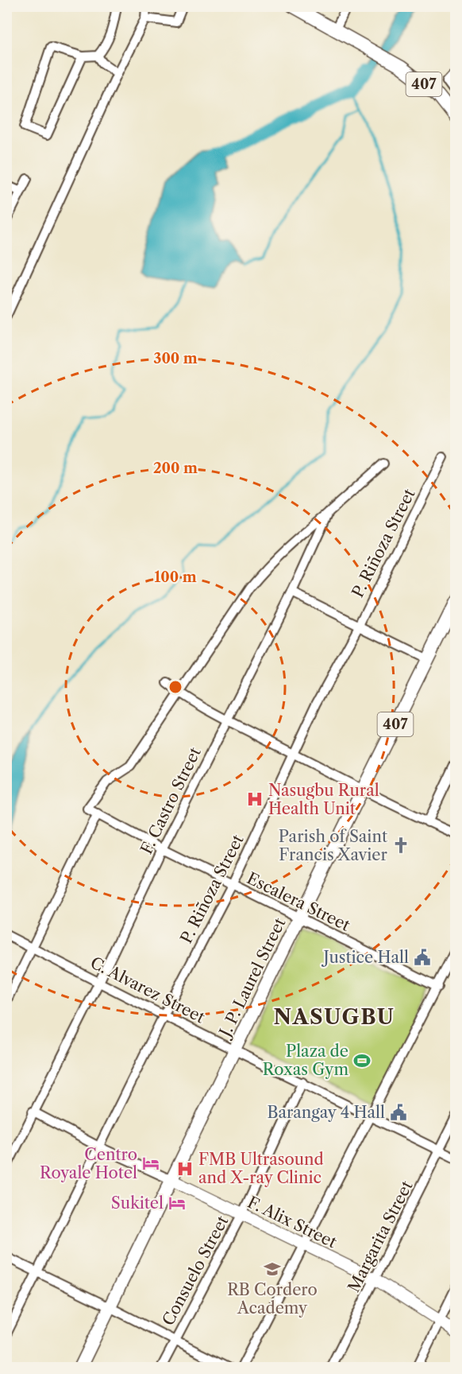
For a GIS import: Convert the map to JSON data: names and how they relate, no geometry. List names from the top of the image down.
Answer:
{
  "streets": {
    "main road": ["407", "J. P. Laurel Street", "F. Alix Street"],
    "street": [
      "P. Riñoza Street",
      "F. Castro Street",
      "Escalera Street",
      "C. Alvarez Street",
      "Margarita Street",
      "Consuelo Street"
    ]
  },
  "crossings": [
    ["P. Riñoza Street", "Escalera Street"],
    ["P. Riñoza Street", "C. Alvarez Street"],
    ["P. Riñoza Street", "F. Alix Street"],
    ["F. Castro Street", "Escalera Street"],
    ["F. Castro Street", "C. Alvarez Street"],
    ["F. Castro Street", "F. Alix Street"],
    ["Escalera Street", "J. P. Laurel Street"],
    ["J. P. Laurel Street", "C. Alvarez Street"],
    ["J. P. Laurel Street", "F. Alix Street"],
    ["C. Alvarez Street", "Margarita Street"],
    ["C. Alvarez Street", "Consuelo Street"],
    ["F. Alix Street", "Margarita Street"],
    ["F. Alix Street", "Consuelo Street"]
  ],
  "districts": ["NASUGBU"],
  "places": {
    "hospital": ["Nasugbu Rural Health Unit", "FMB Ultrasound and X-ray Clinic"],
    "church": ["Parish of Saint Francis Xavier"],
    "public building": ["Justice Hall", "Barangay 4 Hall"],
    "sports": ["Plaza de Roxas Gym"],
    "hotel": ["Centro Royale Hotel", "Sukitel"],
    "school or university": ["RB Cordero Academy"]
  },
  "rings": ["300 m", "200 m", "100 m"]
}
